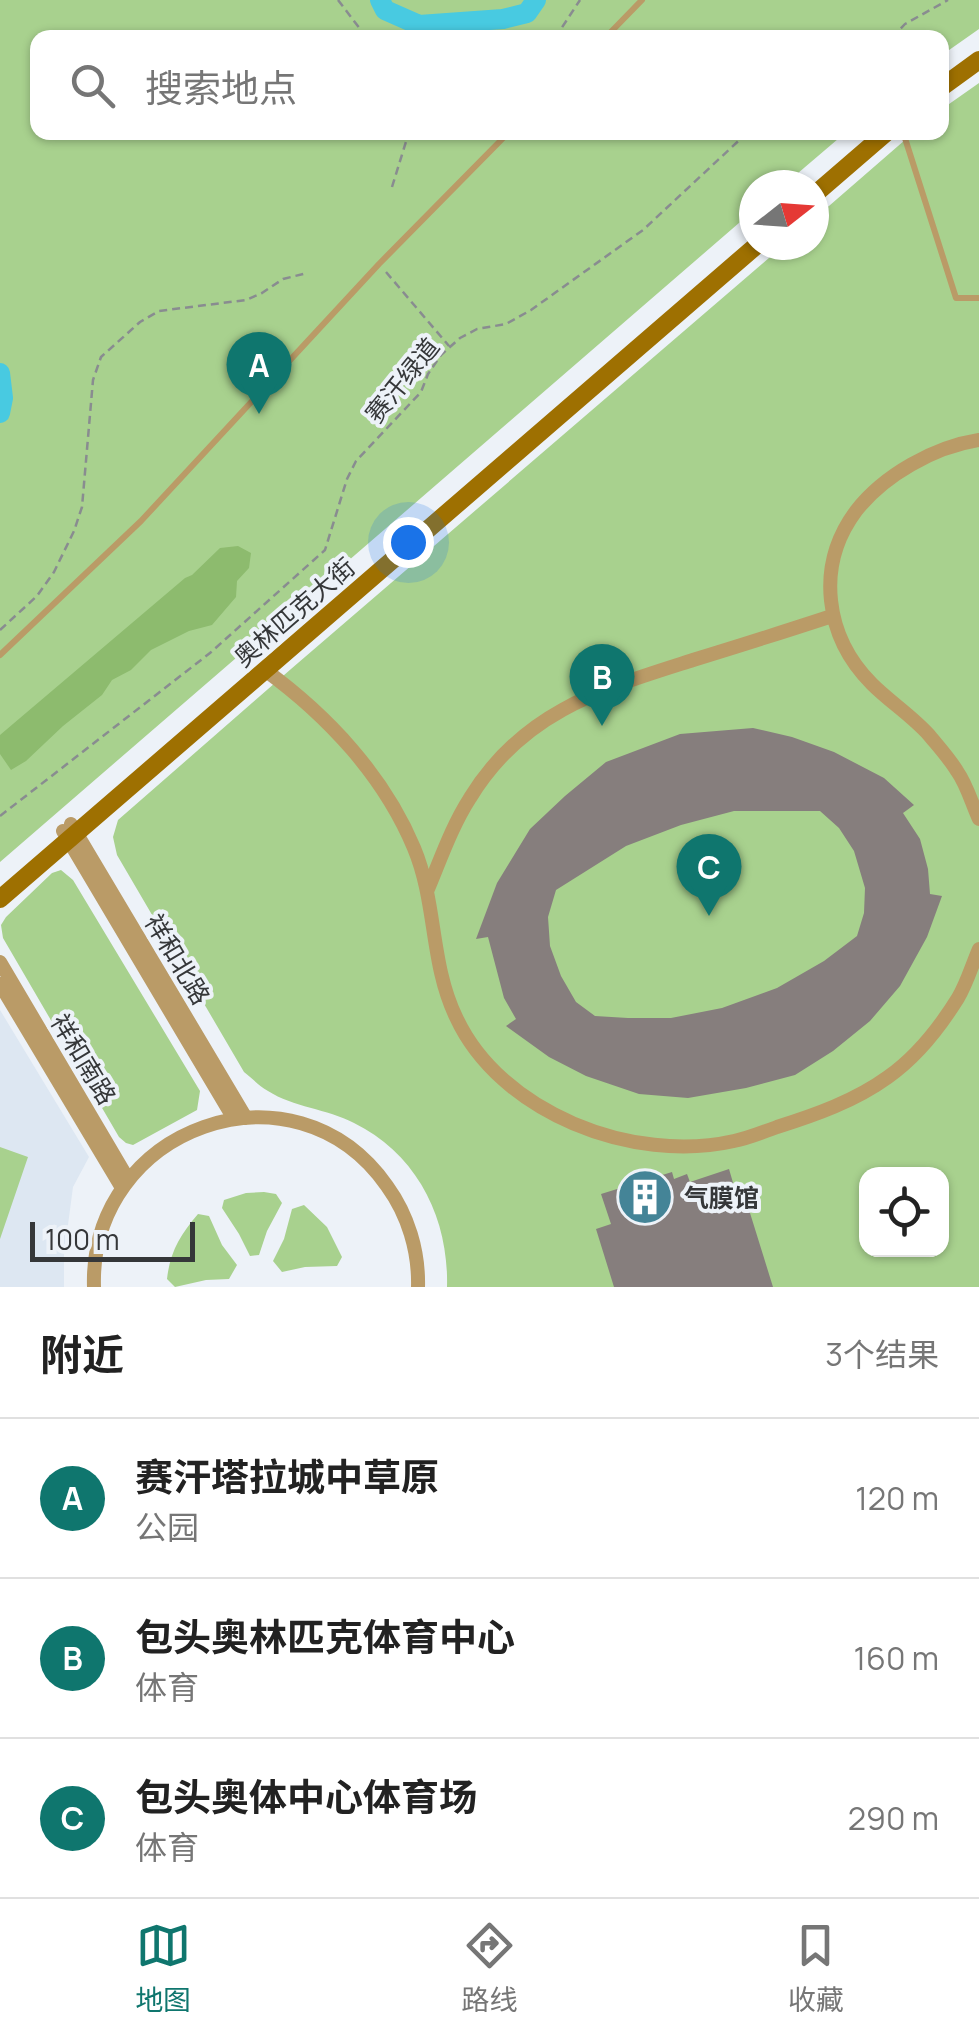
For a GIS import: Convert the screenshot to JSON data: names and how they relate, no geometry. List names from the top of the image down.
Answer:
{
  "streets": {
    "main road": ["奥林匹克大街"],
    "street": ["祥和北路", "祥和南路"],
    "path": ["赛汗绿道"]
  },
  "crossings": [
    ["奥林匹克大街", "祥和北路"]
  ],
  "places": {
    "building": ["气膜馆"]
  },
  "scale_bar": "100 m",
  "north": "right",
  "page": {
    "search": "搜索地点",
    "pins": ["A", "B", "C"],
    "scale": "100 m",
    "heading": ["附近", "3个结果"],
    "list": [
      {
        "mark": "A",
        "name": "赛汗塔拉城中草原",
        "note": "公园",
        "value": "120 m"
      },
      {
        "mark": "B",
        "name": "包头奥林匹克体育中心",
        "note": "体育",
        "value": "160 m"
      },
      {
        "mark": "C",
        "name": "包头奥体中心体育场",
        "note": "体育",
        "value": "290 m"
      }
    ],
    "nav": ["地图", "路线", "收藏"]
  }
}
